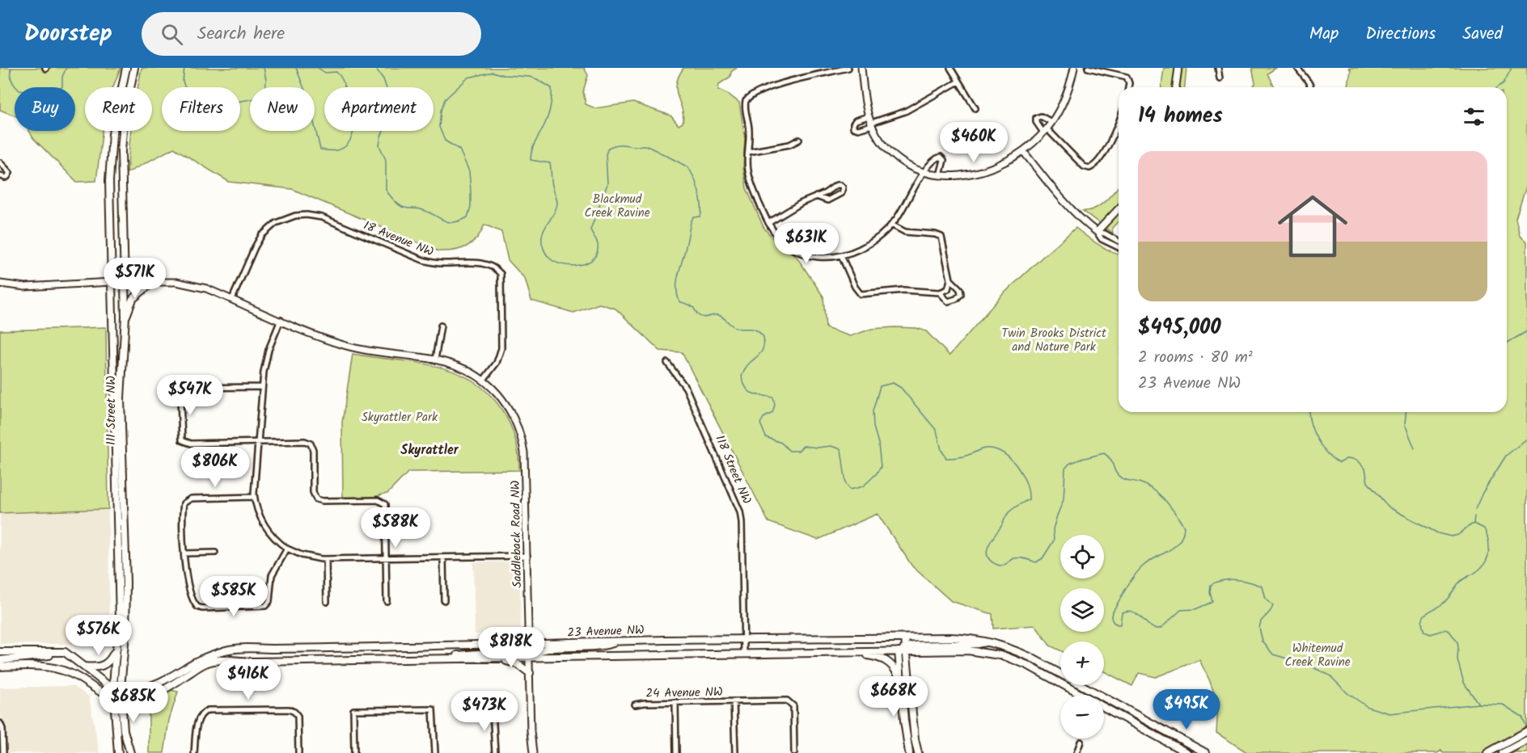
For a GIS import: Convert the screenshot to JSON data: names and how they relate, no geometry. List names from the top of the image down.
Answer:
{
  "streets": {
    "main road": ["111 Street NW", "23 Avenue NW"],
    "street": [
      "18 Avenue NW",
      "118 Street NW",
      "Saddleback Road NW",
      "24 Avenue NW"
    ]
  },
  "crossings": [
    ["18 Avenue NW", "Saddleback Road NW"],
    ["111 Street NW", "Saddleback Road NW"],
    ["111 Street NW", "23 Avenue NW"],
    ["118 Street NW", "23 Avenue NW"],
    ["Saddleback Road NW", "23 Avenue NW"]
  ],
  "districts": ["Skyrattler"],
  "parks": [
    "Blackmud Creek Ravine",
    "Twin Brooks District and Nature Park",
    "Skyrattler Park",
    "Whitemud Creek Ravine"
  ],
  "page": {
    "header": "Doorstep",
    "search": "Search here",
    "nav": ["Map", "Directions", "Saved"],
    "chip": [
      "Buy",
      "Rent",
      "Filters",
      "New",
      "Apartment"
    ],
    "heading": "14 homes",
    "price": [
      "$460K",
      "$631K",
      "$571K",
      "$547K",
      "$806K",
      "$588K",
      "$585K",
      "$576K",
      "$818K",
      "$416K",
      "$668K",
      "$685K",
      "$495K",
      "$473K"
    ],
    "list": [
      {
        "name": "$495,000",
        "note": "2 rooms · 80 m² · 23 Avenue NW"
      }
    ],
    "map_buttons": ["+", "−"]
  }
}
